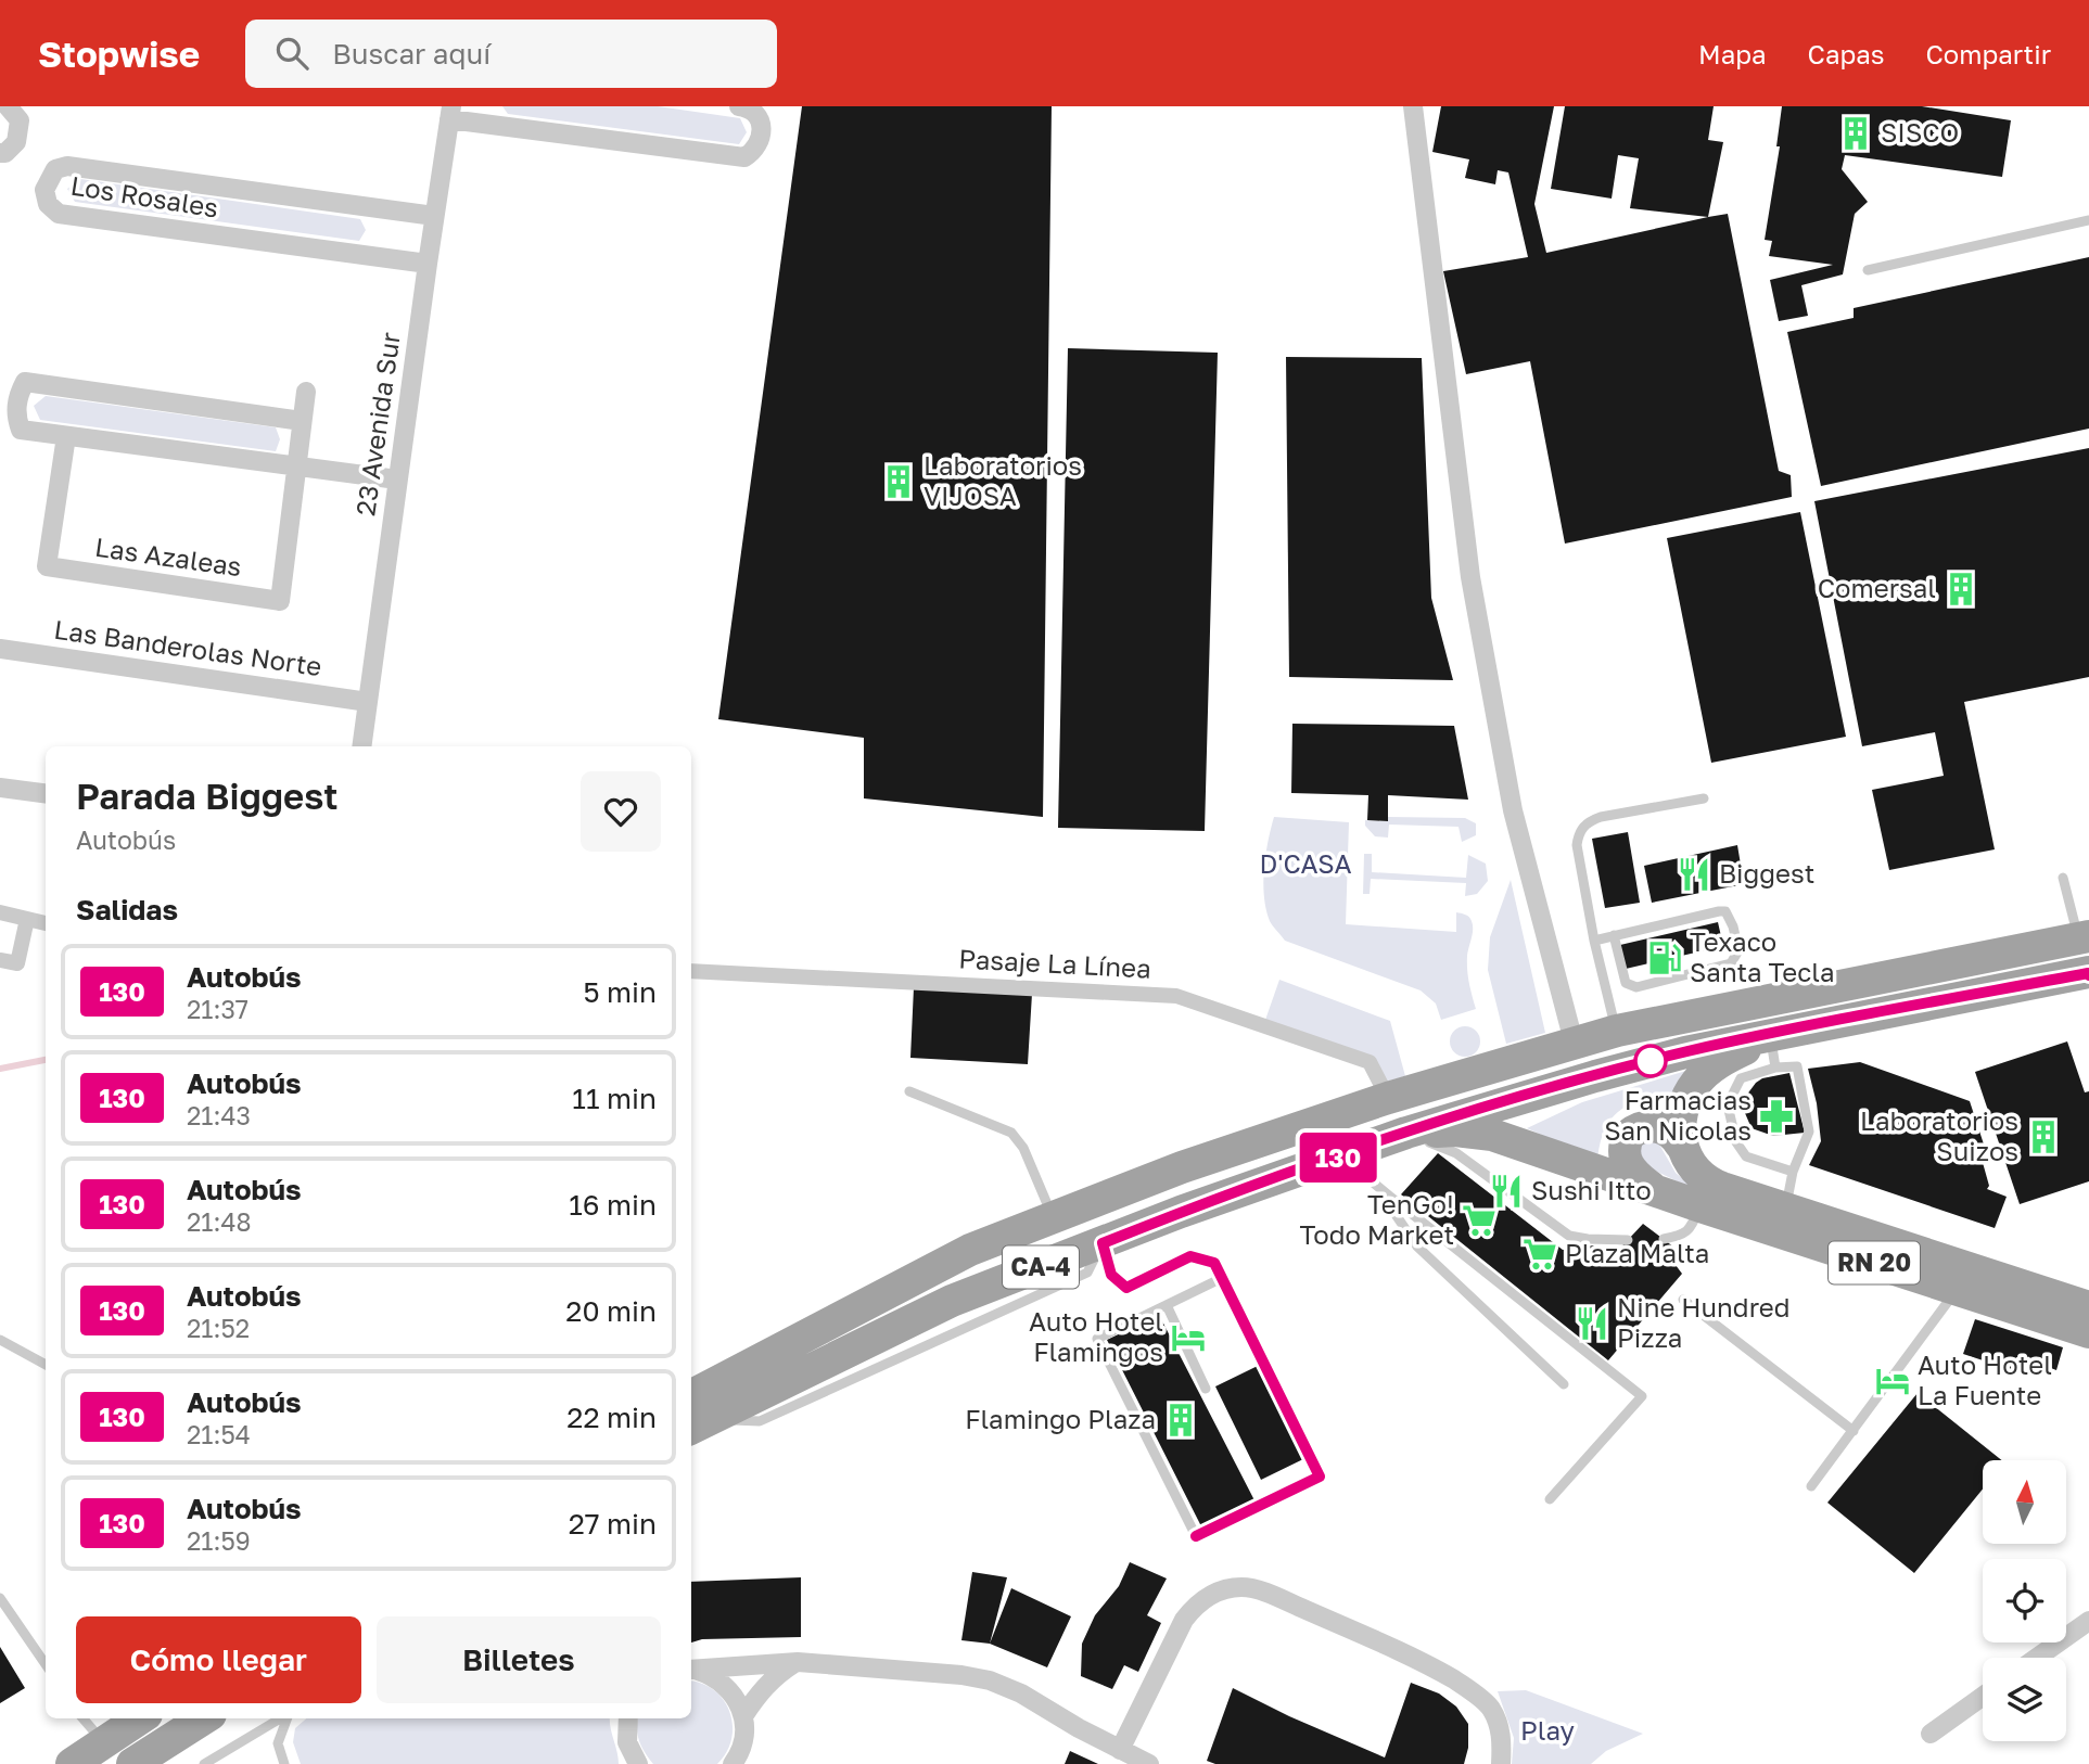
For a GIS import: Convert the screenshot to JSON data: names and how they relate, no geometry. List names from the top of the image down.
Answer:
{
  "streets": {
    "highway": ["RN 20", "CA-4"],
    "street": [
      "Los Rosales",
      "23 Avenida Sur",
      "Las Azaleas",
      "Las Banderolas Norte",
      "Pasaje La Línea"
    ]
  },
  "crossings": [
    ["Los Rosales", "23 Avenida Sur"],
    ["23 Avenida Sur", "Las Banderolas Norte"],
    ["Pasaje La Línea", "CA-4"],
    ["RN 20", "CA-4"]
  ],
  "parks": ["D'CASA", "Play"],
  "places": {
    "building": [
      "SISCO",
      "Laboratorios VIJOSA",
      "Comersal",
      "Laboratorios Suizos",
      "Flamingo Plaza"
    ],
    "restaurant": ["Biggest", "Sushi Itto", "Nine Hundred Pizza"],
    "fuel station": ["Texaco Santa Tecla"],
    "pharmacy": ["Farmacias San Nicolas"],
    "supermarket": ["TenGo! Todo Market", "Plaza Malta"],
    "hotel": ["Auto Hotel Flamingos", "Auto Hotel La Fuente"]
  },
  "lines": ["bus line 130"],
  "north": "top",
  "page": {
    "header": "Stopwise",
    "search": "Buscar aquí",
    "nav": ["Mapa", "Capas", "Compartir"],
    "on_map": "130",
    "heading": [
      ["Parada Biggest", "Autobús"],
      "Salidas"
    ],
    "list": [
      {
        "mark": "130",
        "name": "Autobús",
        "note": "21:37",
        "value": "5 min"
      },
      {
        "mark": "130",
        "name": "Autobús",
        "note": "21:43",
        "value": "11 min"
      },
      {
        "mark": "130",
        "name": "Autobús",
        "note": "21:48",
        "value": "16 min"
      },
      {
        "mark": "130",
        "name": "Autobús",
        "note": "21:52",
        "value": "20 min"
      },
      {
        "mark": "130",
        "name": "Autobús",
        "note": "21:54",
        "value": "22 min"
      },
      {
        "mark": "130",
        "name": "Autobús",
        "note": "21:59",
        "value": "27 min"
      }
    ],
    "buttons": ["Cómo llegar", "Billetes"]
  }
}
